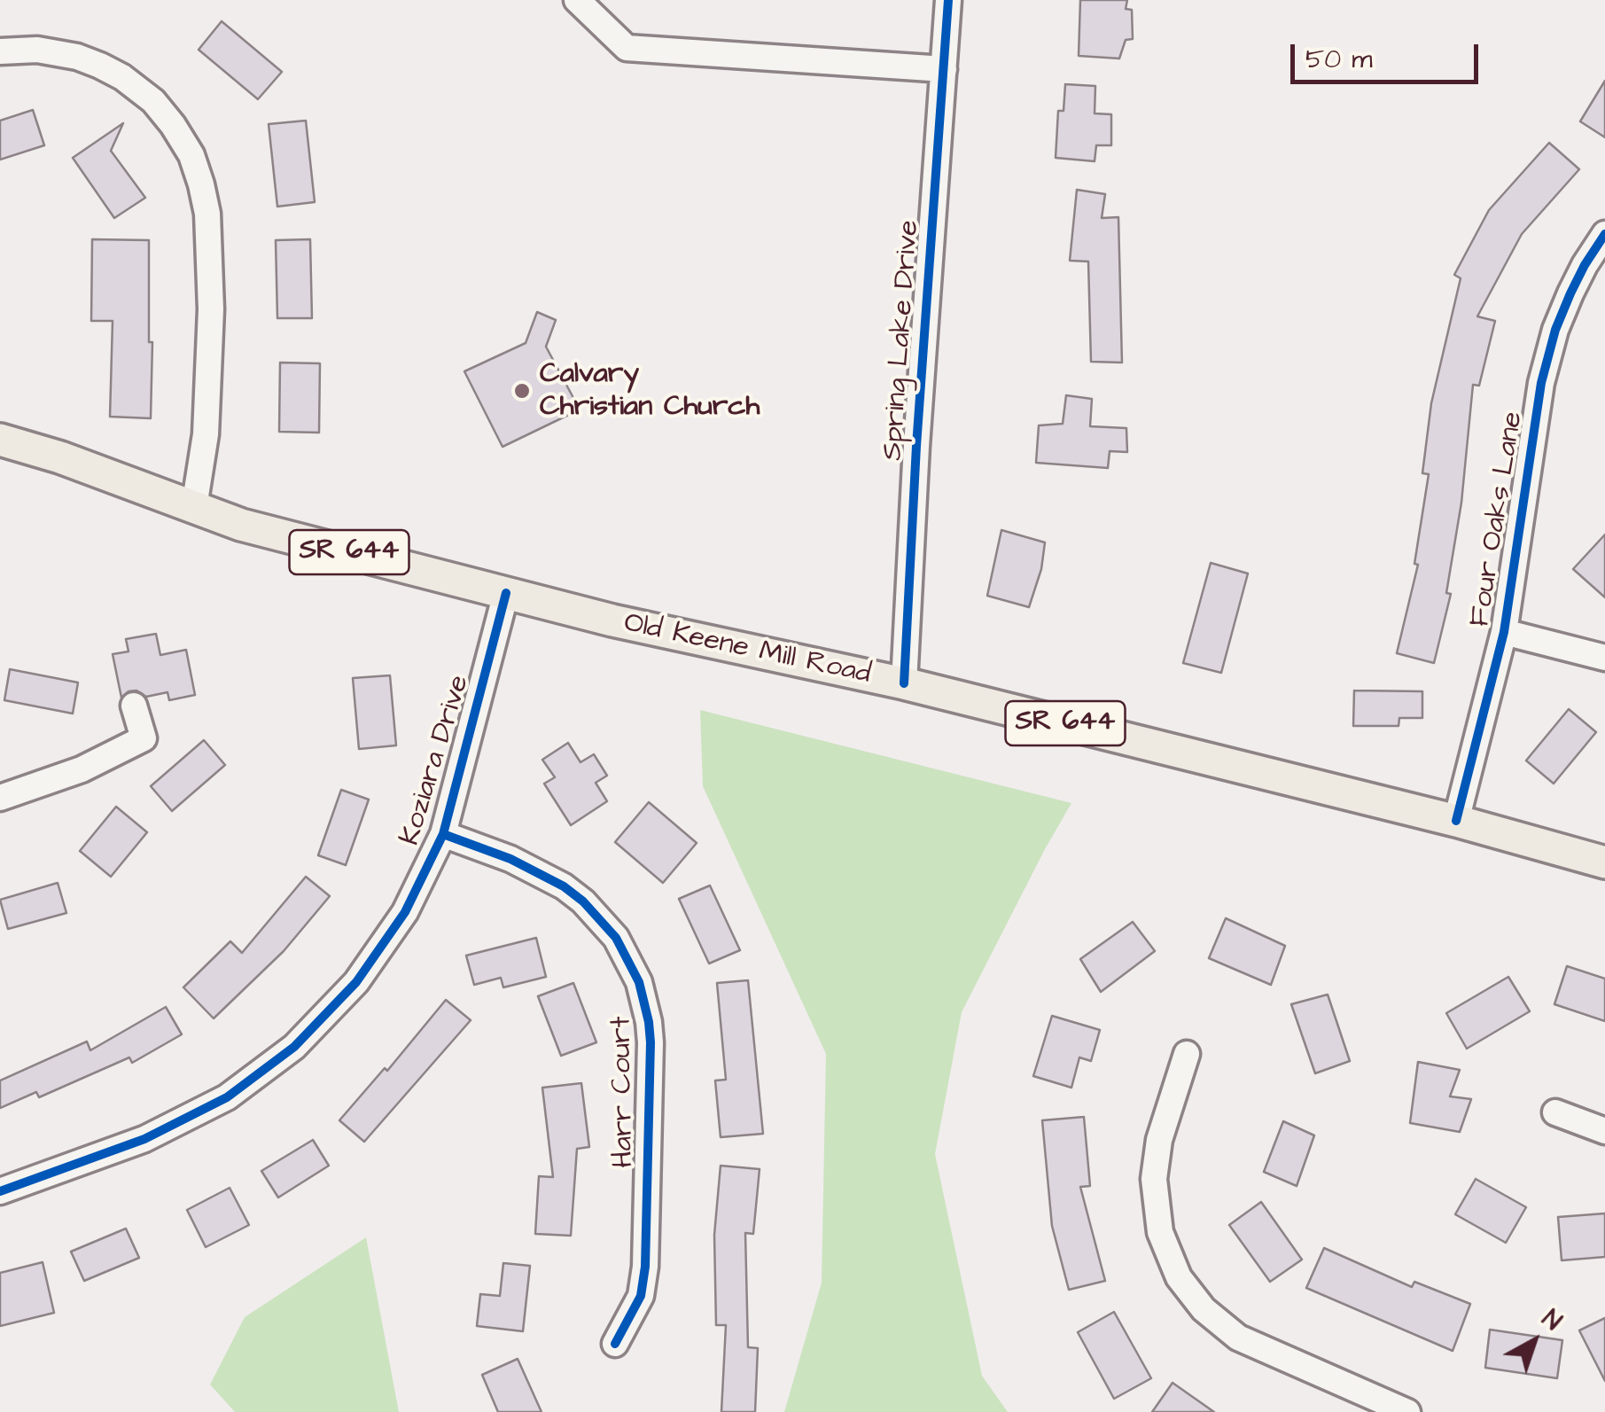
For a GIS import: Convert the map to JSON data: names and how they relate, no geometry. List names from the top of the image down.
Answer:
{
  "streets": {
    "main road": ["SR 644", "Old Keene Mill Road"],
    "street": [
      "Spring Lake Drive",
      "Four Oaks Lane",
      "Koziara Drive",
      "Harr Court"
    ]
  },
  "crossings": [
    ["Spring Lake Drive", "Old Keene Mill Road"],
    ["Four Oaks Lane", "Old Keene Mill Road"],
    ["Old Keene Mill Road", "Koziara Drive"],
    ["Koziara Drive", "Harr Court"]
  ],
  "places": ["Calvary Christian Church"],
  "scale_bar": "50 m",
  "north": "top right"
}
